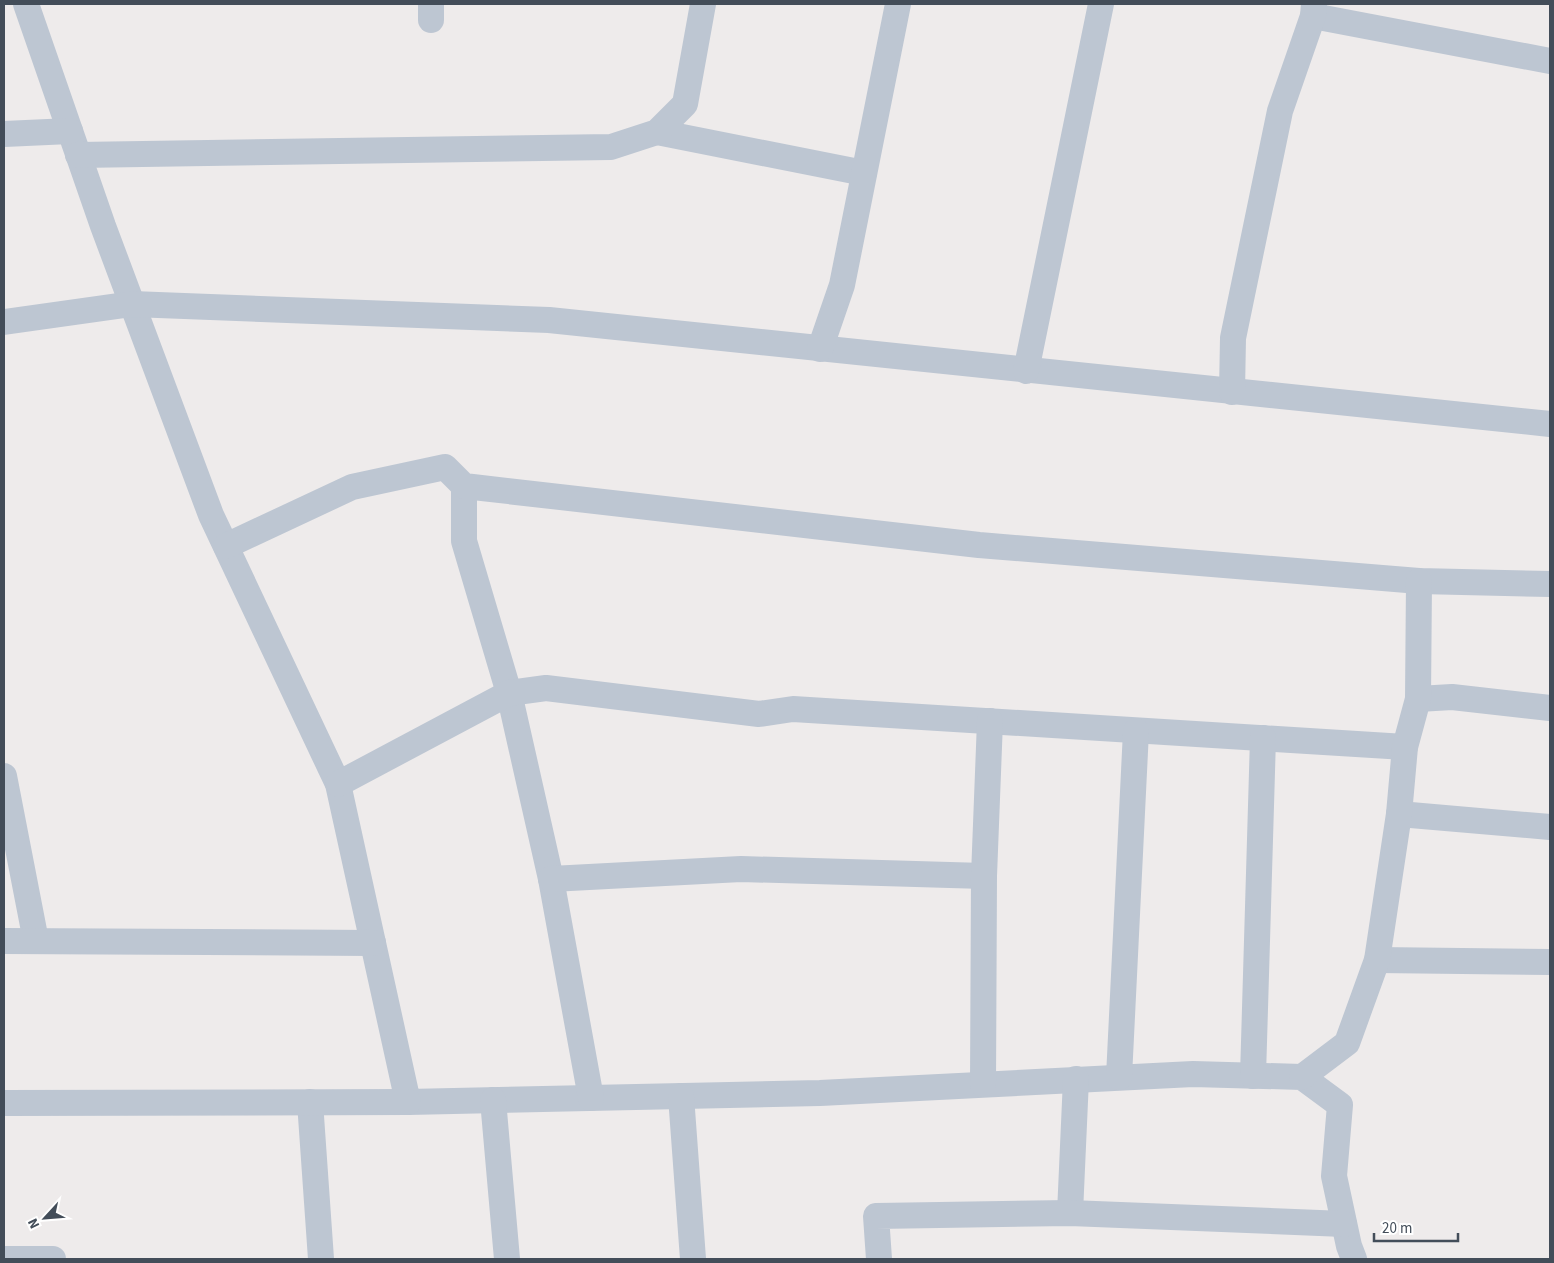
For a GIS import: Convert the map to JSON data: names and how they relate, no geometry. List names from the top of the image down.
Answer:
{
  "scale_bar": "20 m",
  "north": "bottom left"
}
